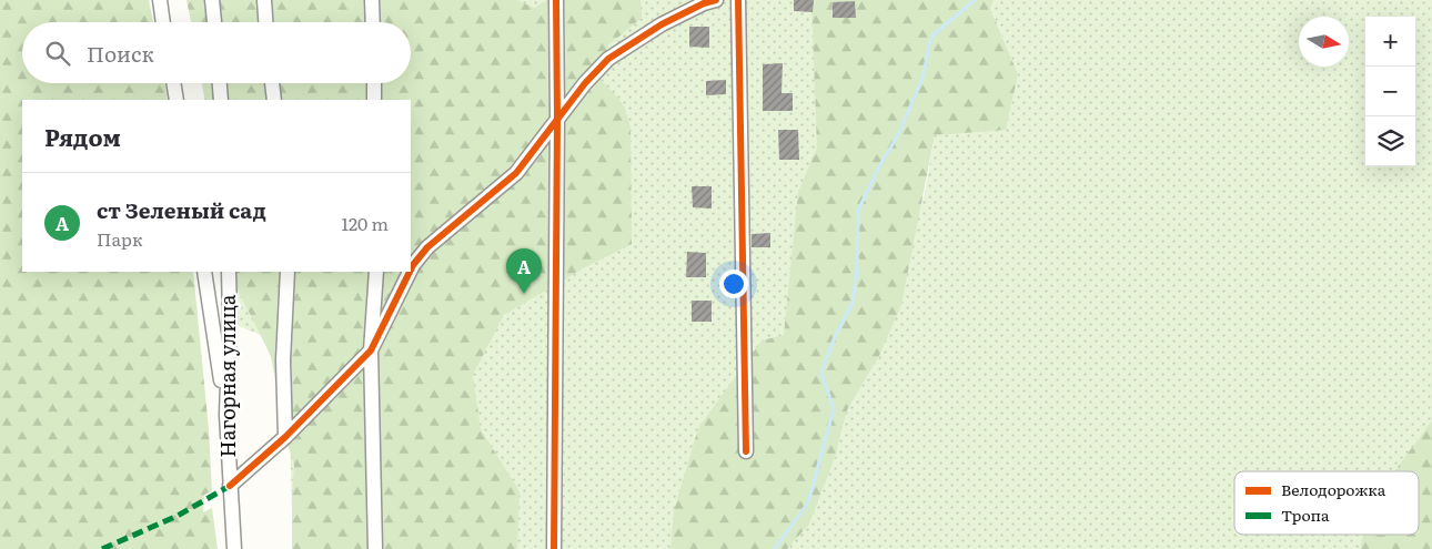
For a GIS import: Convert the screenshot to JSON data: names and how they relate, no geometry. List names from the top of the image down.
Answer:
{
  "streets": {
    "street": ["Нагорная улица"]
  },
  "legend": ["Велодорожка", "Тропа"],
  "north": "right",
  "page": {
    "map_buttons": ["+", "−"],
    "search": "Поиск",
    "heading": "Рядом",
    "list": [
      {
        "mark": "A",
        "name": "ст Зеленый сад",
        "note": "Парк",
        "value": "120 m"
      }
    ],
    "pins": "A"
  }
}
